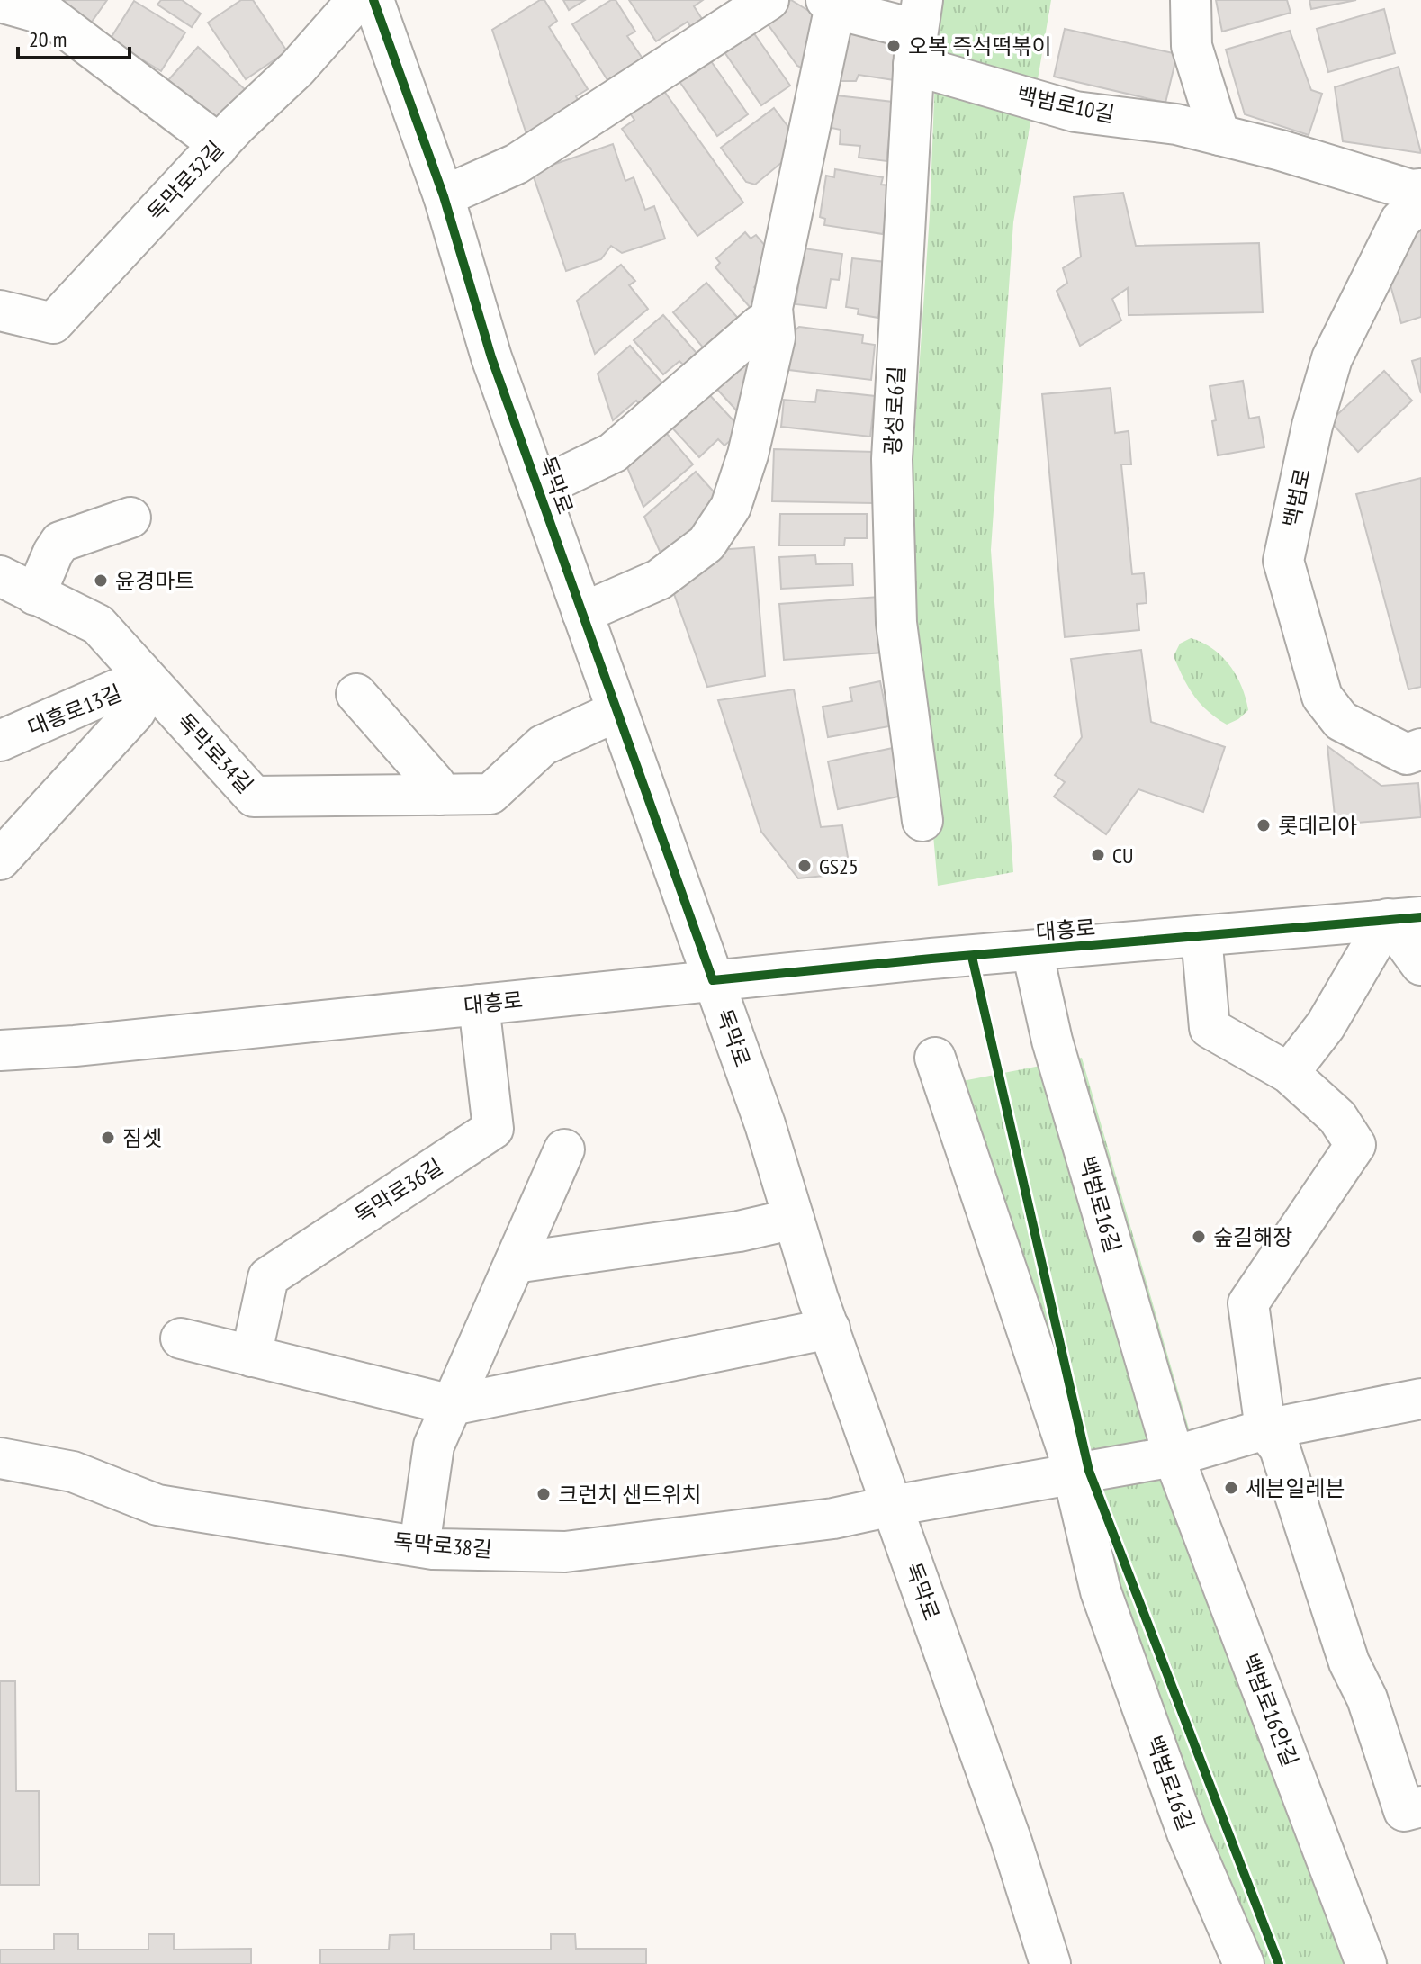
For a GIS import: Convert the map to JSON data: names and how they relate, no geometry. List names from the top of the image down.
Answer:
{
  "streets": {
    "street": [
      "백범로10길",
      "독막로32길",
      "광성로6길",
      "독막로",
      "백범로",
      "대흥로13길",
      "독막로34길",
      "대흥로",
      "독막로36길",
      "백범로16길",
      "독막로38길",
      "백범로16안길"
    ]
  },
  "crossings": [
    ["백범로10길", "광성로6길"],
    ["독막로", "독막로34길"],
    ["독막로", "대흥로"],
    ["독막로", "독막로38길"],
    ["대흥로13길", "독막로34길"],
    ["대흥로", "독막로36길"],
    ["대흥로", "백범로16길"],
    ["백범로16길", "백범로16안길"]
  ],
  "places": [
    "오복 즉석떡볶이",
    "윤경마트",
    "롯데리아",
    "CU",
    "GS25",
    "짐셋",
    "숲길해장",
    "세븐일레븐",
    "크런치 샌드위치"
  ],
  "scale_bar": "20 m"
}
